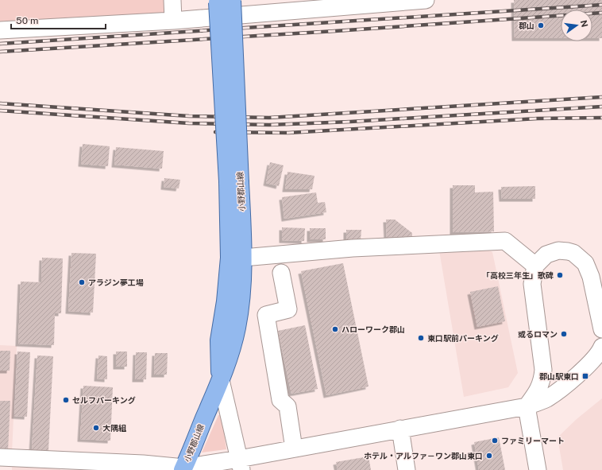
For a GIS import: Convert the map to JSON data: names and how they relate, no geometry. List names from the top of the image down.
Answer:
{
  "streets": {
    "main road": ["小野郡山線"]
  },
  "places": {
    "other": [
      "郡山",
      "「高校三年生」歌碑",
      "アラジン夢工場",
      "ハローワーク郡山",
      "或るロマン",
      "東口駅前パーキング",
      "セルフパーキング",
      "大隅組",
      "ファミリーマート",
      "ホテル・アルファ－ワン郡山東口"
    ],
    "transit": ["郡山駅東口"]
  },
  "scale_bar": "50 m",
  "north": "right"
}
